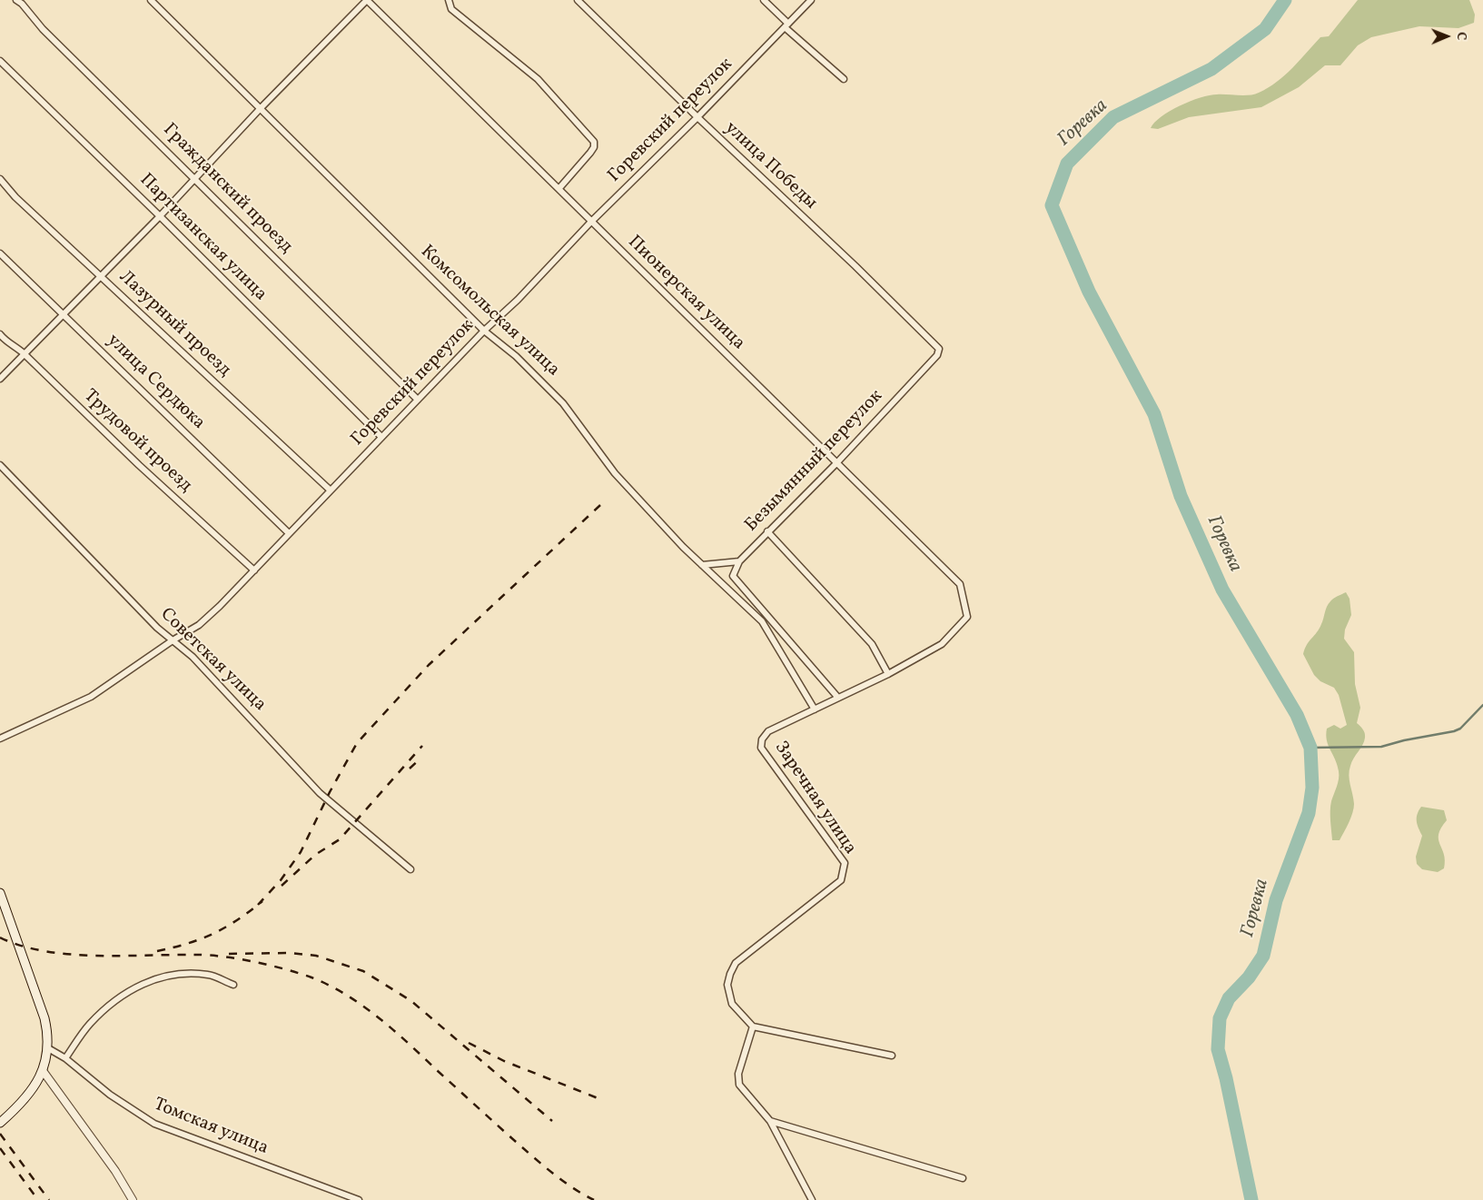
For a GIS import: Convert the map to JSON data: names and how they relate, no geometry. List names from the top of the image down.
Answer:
{
  "streets": {
    "street": [
      "Горевский переулок",
      "улица Победы",
      "Гражданский проезд",
      "Партизанская улица",
      "Пионерская улица",
      "Комсомольская улица",
      "Лазурный проезд",
      "улица Сердюка",
      "Трудовой проезд",
      "Безымянный переулок",
      "Советская улица",
      "Заречная улица",
      "Томская улица"
    ]
  },
  "crossings": [
    ["Горевский переулок", "улица Победы"],
    ["Горевский переулок", "Гражданский проезд"],
    ["Горевский переулок", "Партизанская улица"],
    ["Горевский переулок", "Пионерская улица"],
    ["Горевский переулок", "Комсомольская улица"],
    ["Горевский переулок", "Лазурный проезд"],
    ["Горевский переулок", "улица Сердюка"],
    ["Горевский переулок", "Трудовой проезд"],
    ["Горевский переулок", "Советская улица"],
    ["улица Победы", "Безымянный переулок"],
    ["Пионерская улица", "Безымянный переулок"],
    ["Пионерская улица", "Заречная улица"],
    ["Комсомольская улица", "Заречная улица"]
  ],
  "water": ["Горевка"],
  "north": "right"
}
